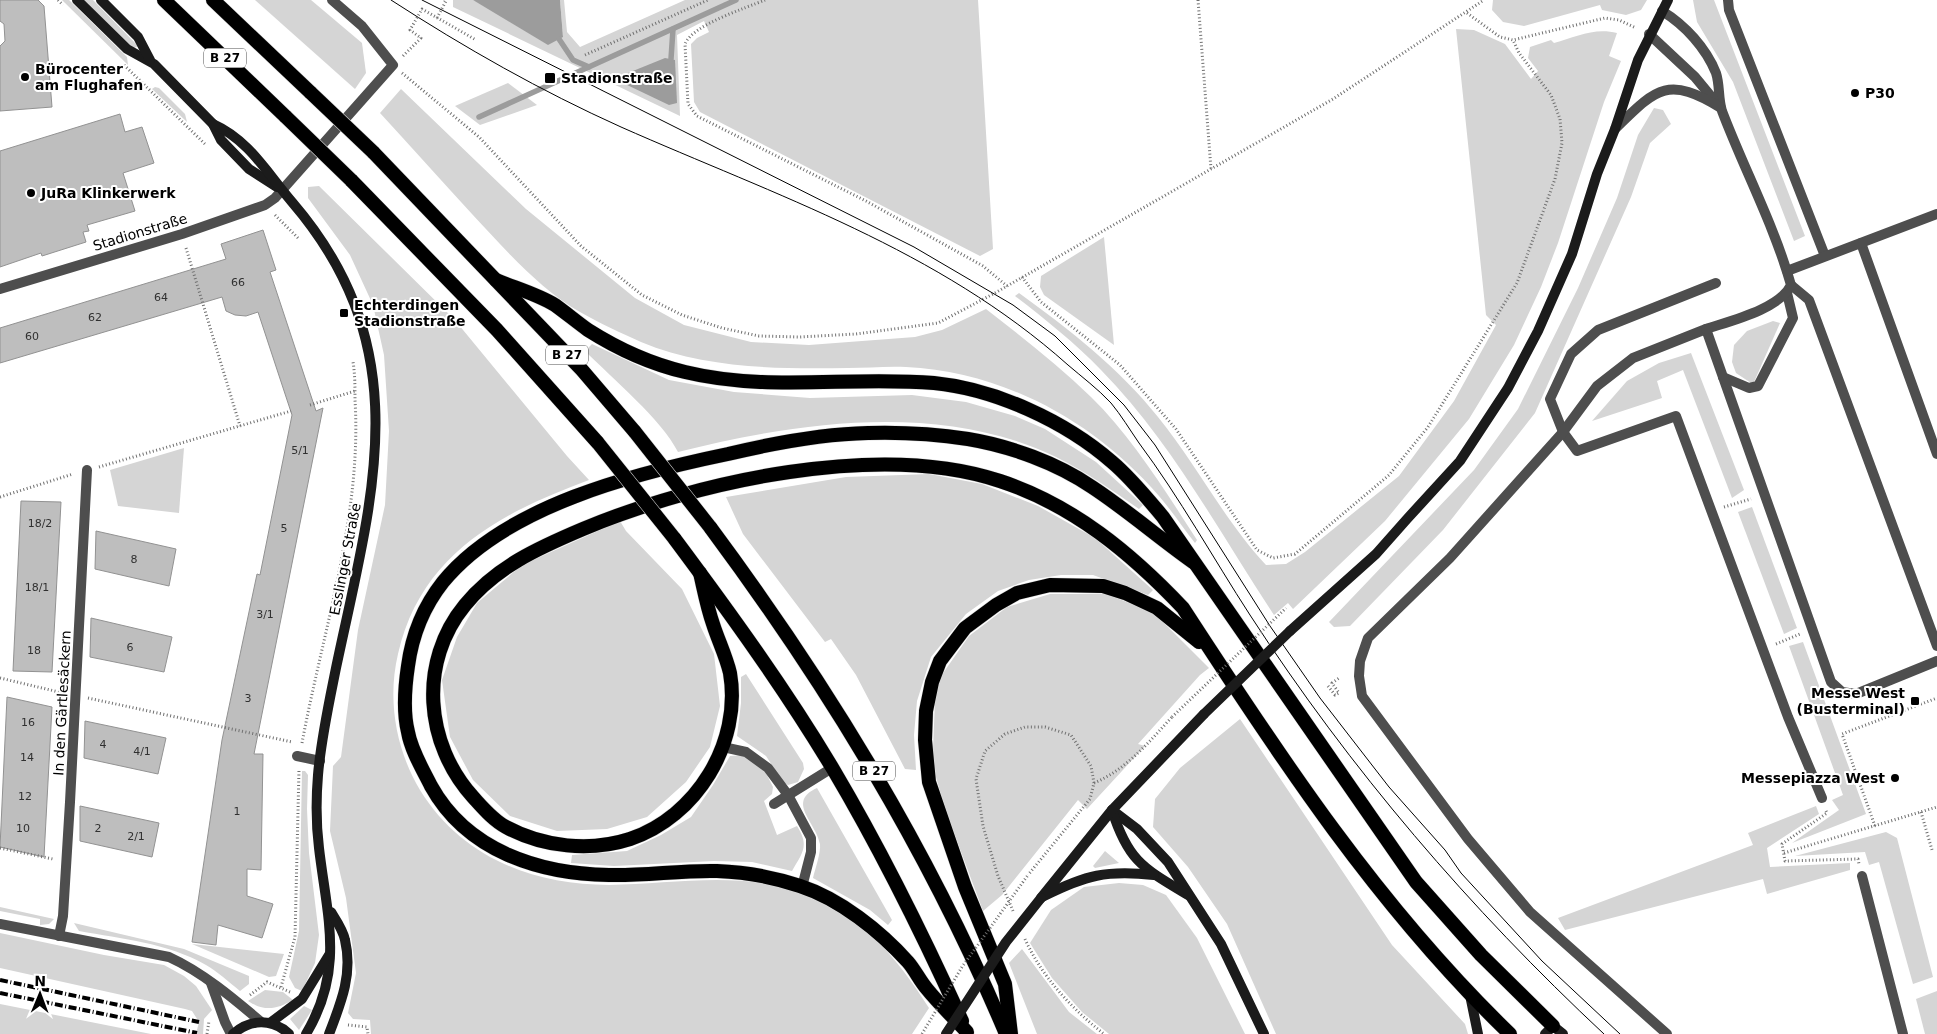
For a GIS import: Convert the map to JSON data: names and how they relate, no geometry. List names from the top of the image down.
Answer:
{
  "streets": {
    "highway": ["B 27"],
    "main road": ["Esslinger Straße"],
    "street": ["Stadionstraße", "In den Gärtlesäckern"]
  },
  "crossings": [
    ["Stadionstraße", "Esslinger Straße"]
  ],
  "places": {
    "other": [
      "Bürocenter am Flughafen",
      "P30",
      "JuRa Klinkerwerk",
      "Messepiazza West"
    ],
    "transit": ["Stadionstraße", "Echterdingen Stadionstraße", "Messe West (Busterminal)"]
  },
  "house_numbers": [
    "66",
    "64",
    "62",
    "60",
    "5/1",
    "18/2",
    "5",
    "8",
    "18/1",
    "3/1",
    "6",
    "18",
    "3",
    "16",
    "4",
    "4/1",
    "14",
    "12",
    "1",
    "10",
    "2",
    "2/1"
  ],
  "north": "top"
}
